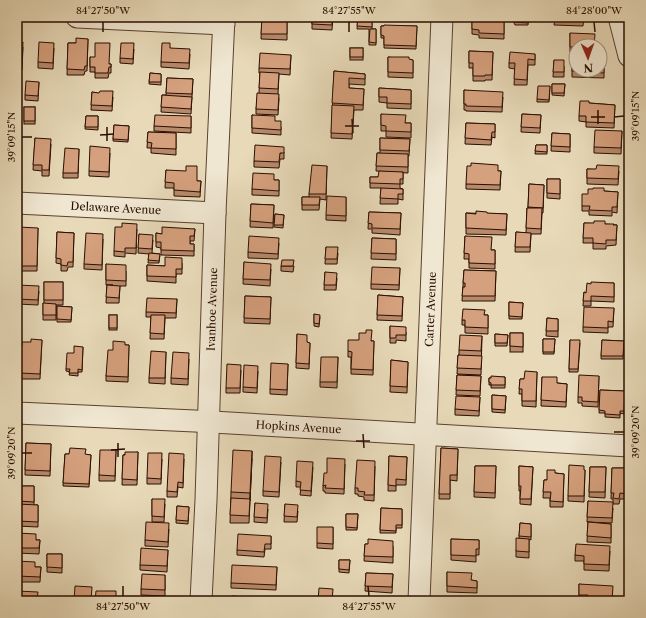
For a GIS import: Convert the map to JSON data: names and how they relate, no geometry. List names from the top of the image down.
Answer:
{
  "streets": {
    "street": [
      "Delaware Avenue",
      "Ivanhoe Avenue",
      "Carter Avenue",
      "Hopkins Avenue"
    ]
  },
  "crossings": [
    ["Delaware Avenue", "Ivanhoe Avenue"],
    ["Ivanhoe Avenue", "Hopkins Avenue"],
    ["Carter Avenue", "Hopkins Avenue"]
  ],
  "north": "bottom",
  "coordinates": [
    "84°27'50\"W",
    "84°27'55\"W",
    "84°28'00\"W",
    "39°09'15\"N",
    "39°09'20\"N"
  ]
}
